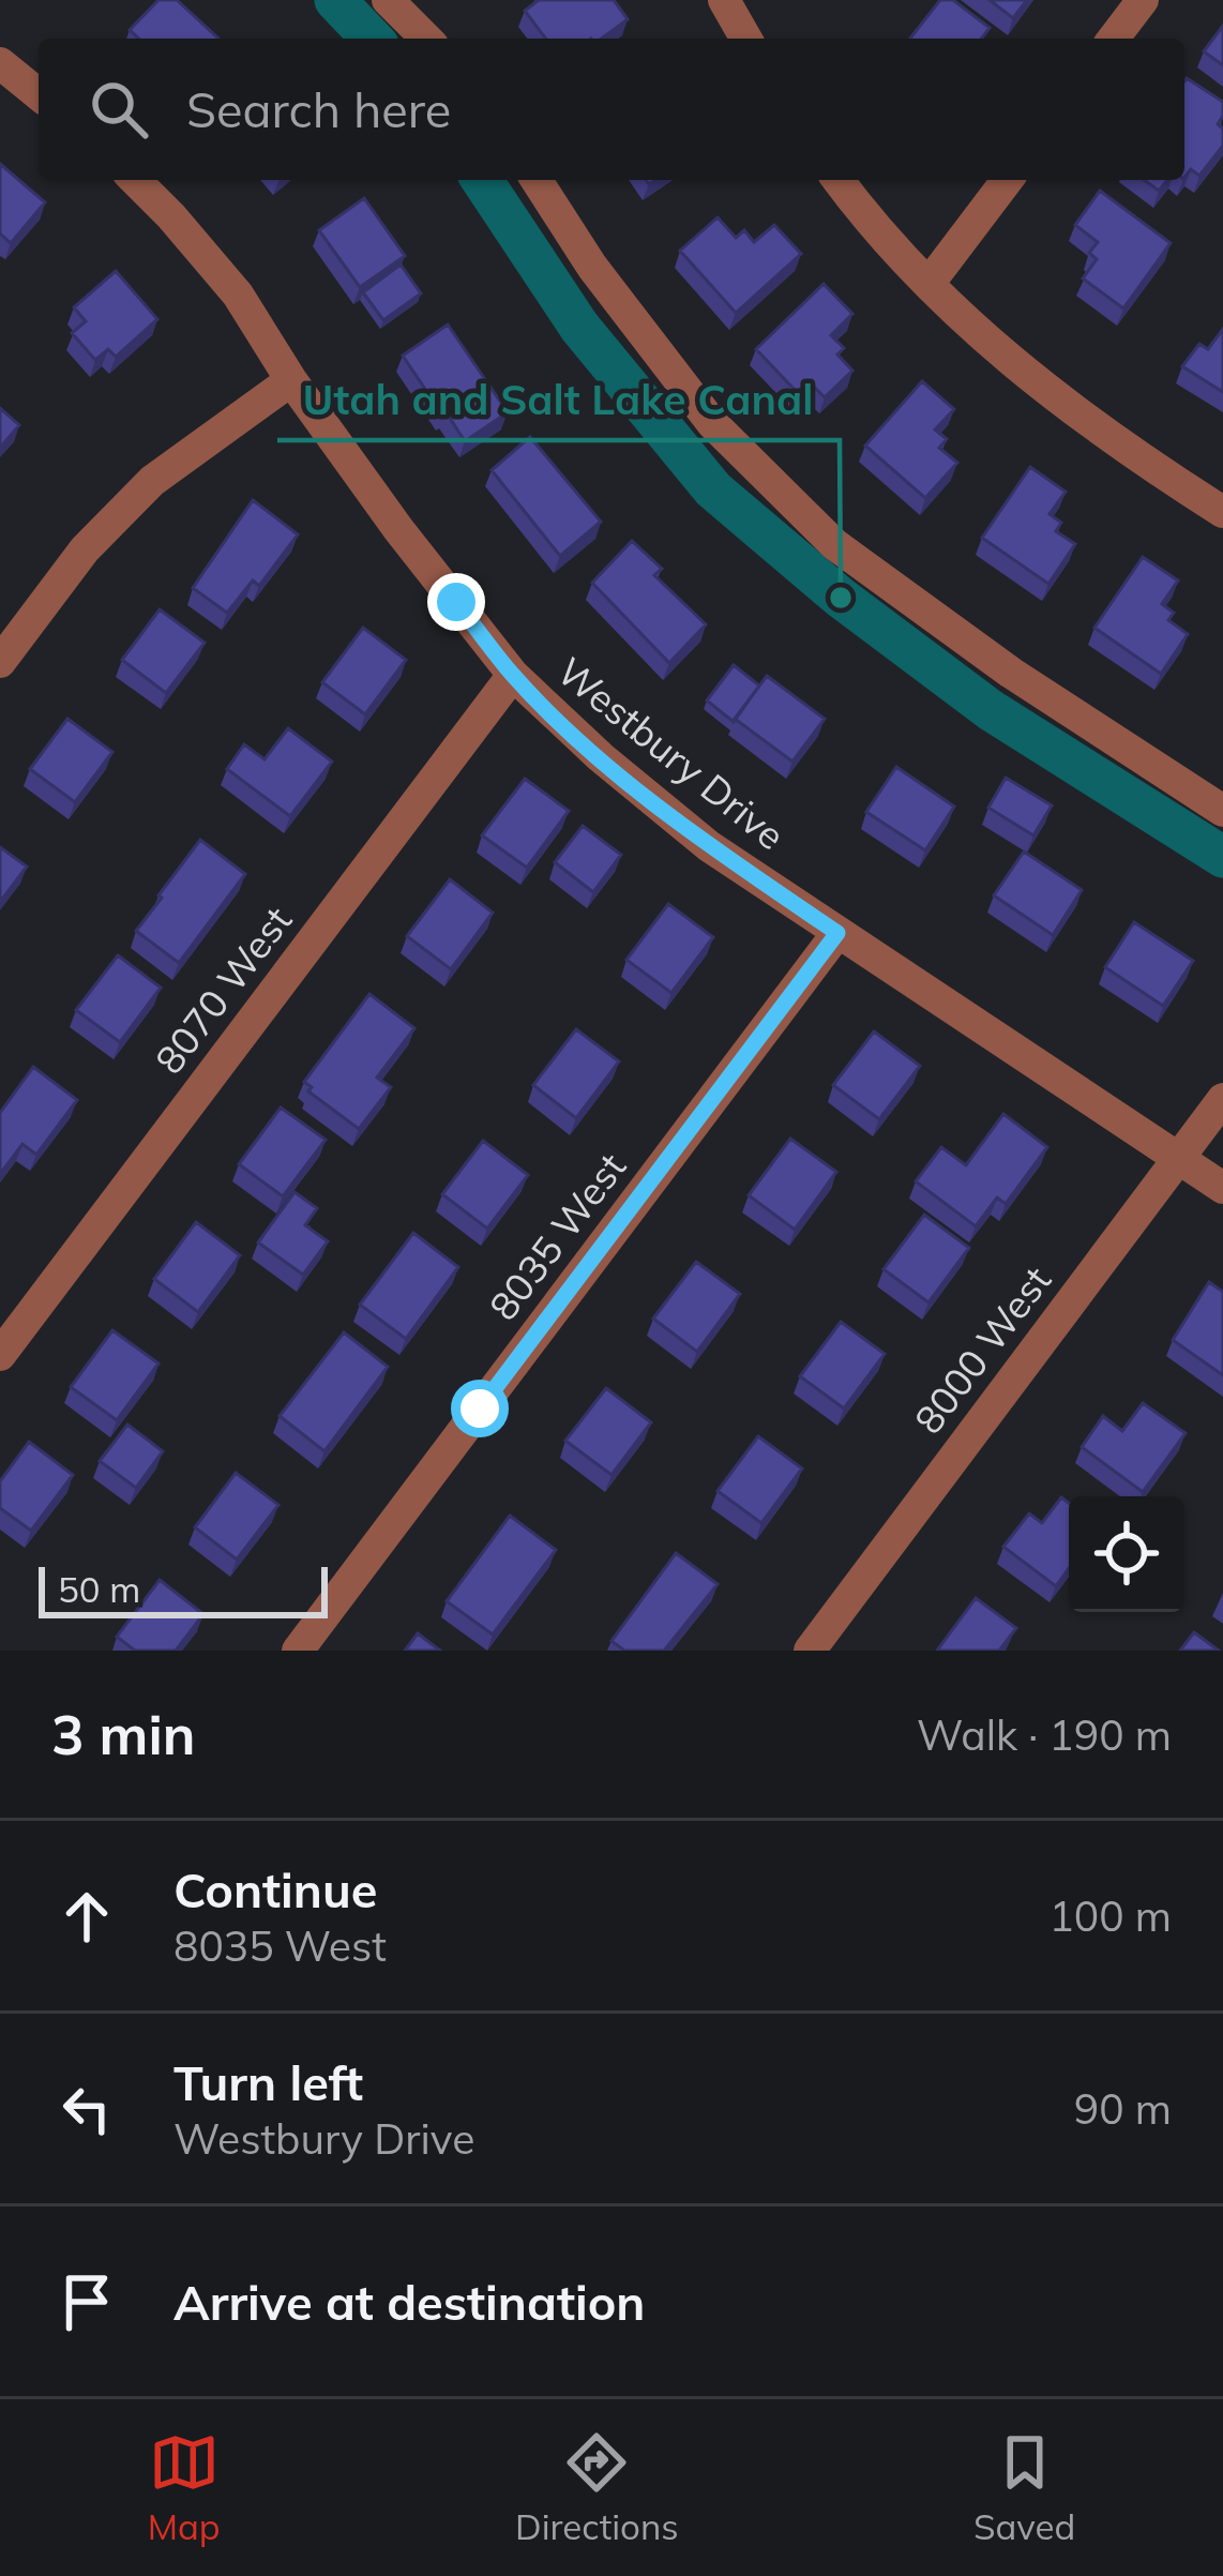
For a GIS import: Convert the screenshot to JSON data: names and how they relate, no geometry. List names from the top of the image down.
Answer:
{
  "streets": {
    "street": [
      "Westbury Drive",
      "8070 West",
      "8035 West",
      "8000 West"
    ]
  },
  "crossings": [
    ["Westbury Drive", "8070 West"],
    ["Westbury Drive", "8035 West"],
    ["Westbury Drive", "8000 West"]
  ],
  "places": ["Utah and Salt Lake Canal"],
  "scale_bar": "50 m",
  "page": {
    "search": "Search here",
    "scale": "50 m",
    "heading": ["3 min", "Walk · 190 m"],
    "list": [
      ["Continue", "8035 West", "100 m"],
      ["Turn left", "Westbury Drive", "90 m"],
      "Arrive at destination"
    ],
    "nav": ["Map", "Directions", "Saved"]
  }
}
